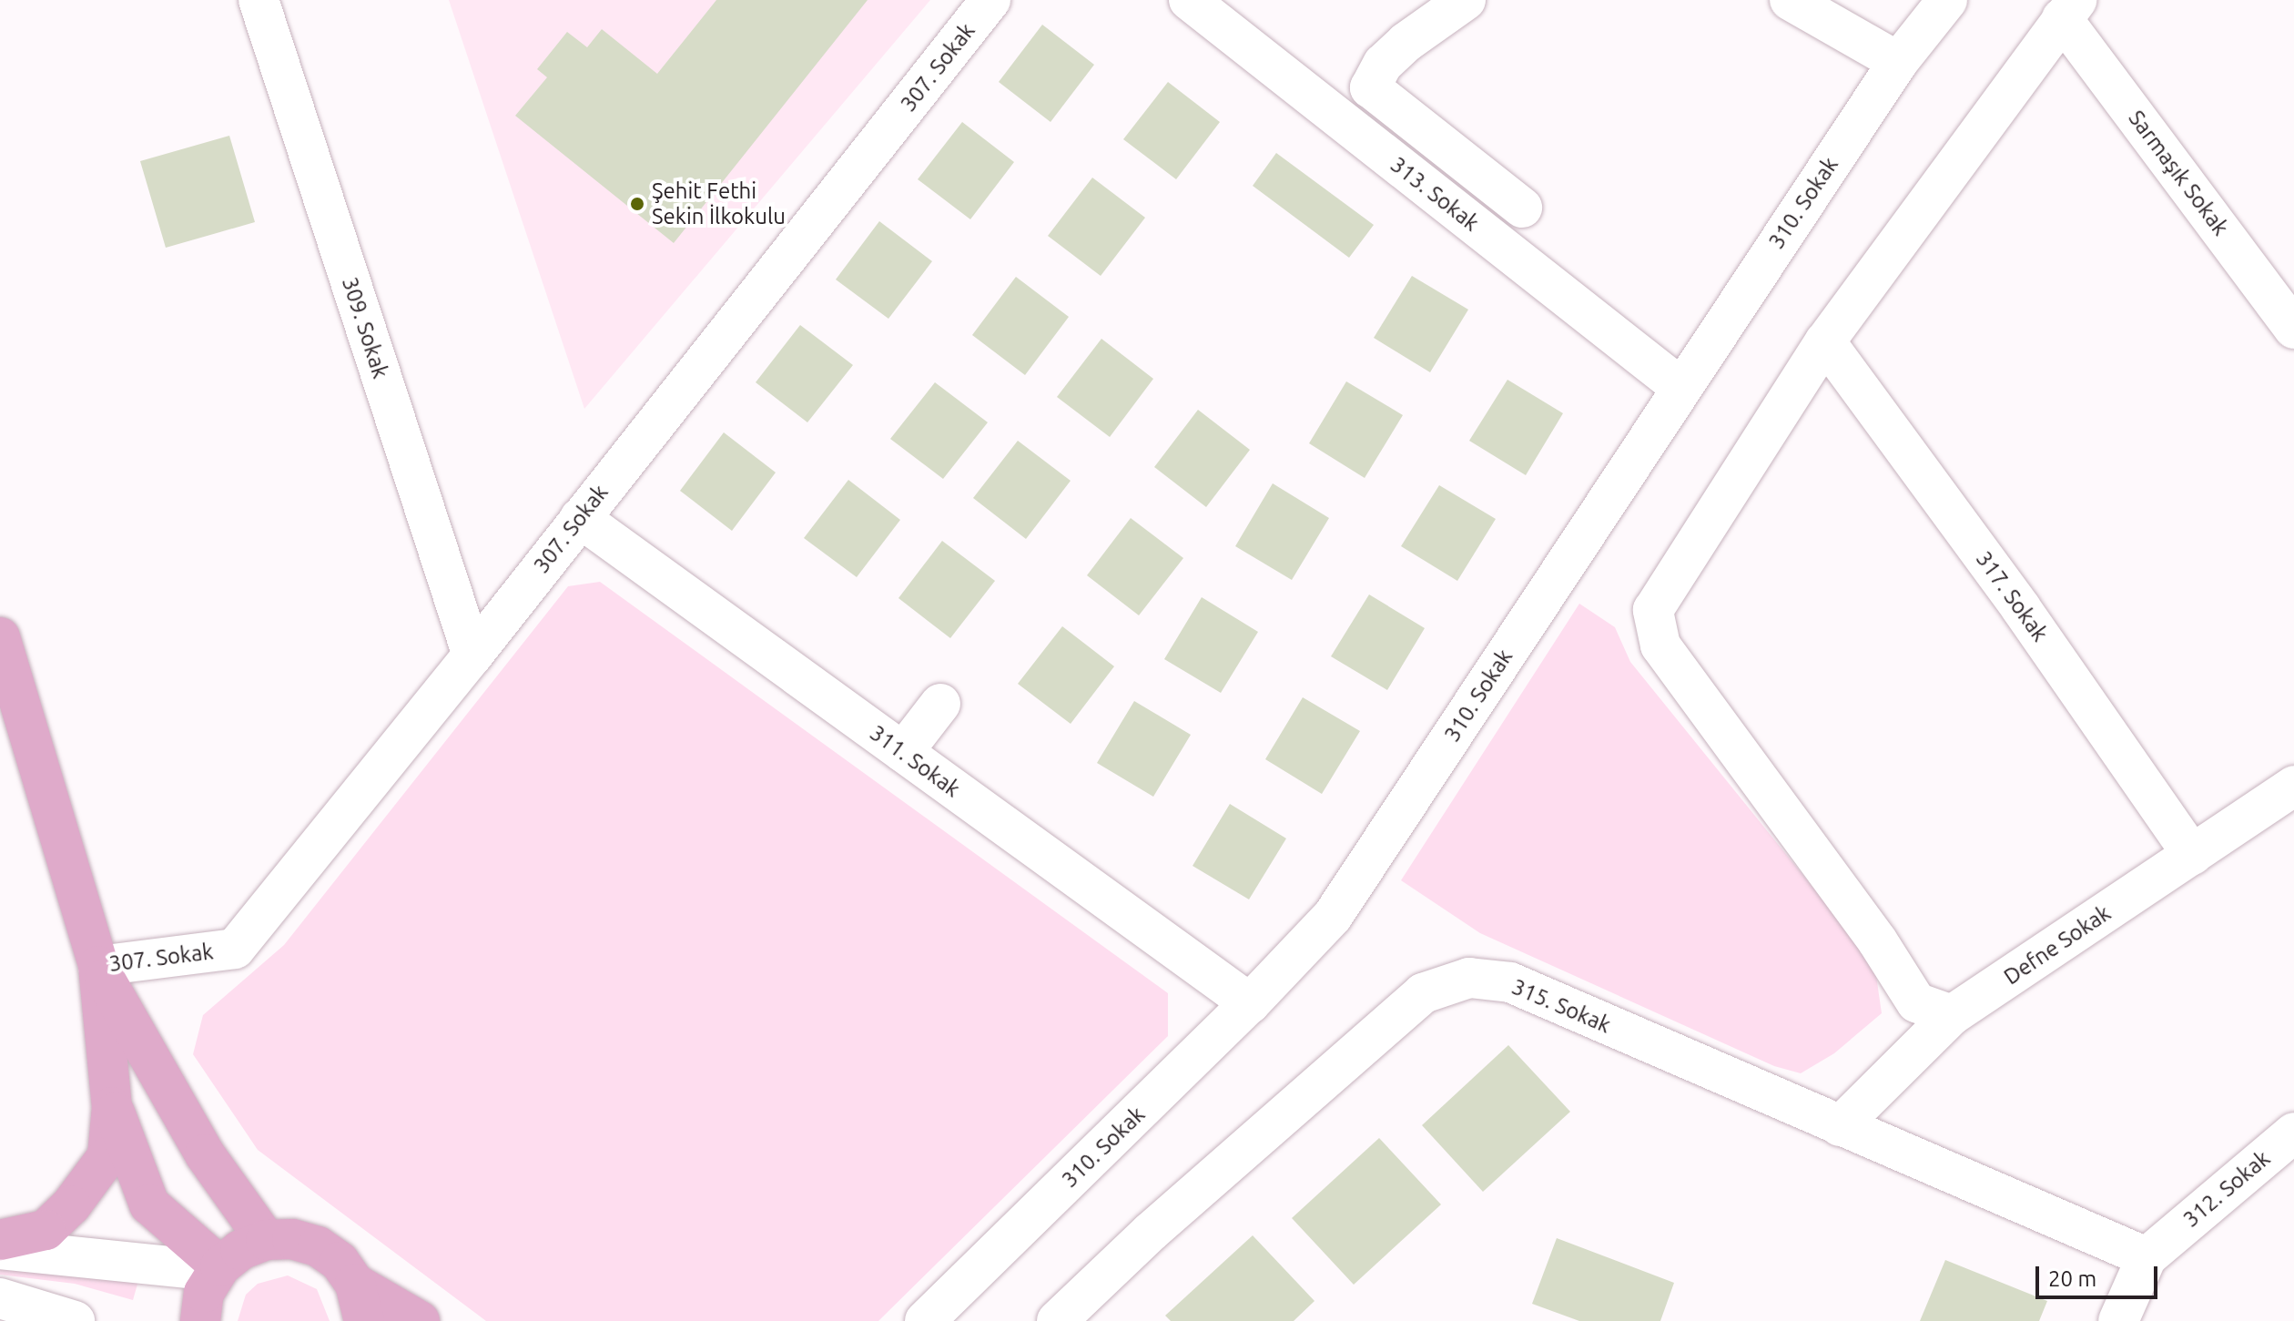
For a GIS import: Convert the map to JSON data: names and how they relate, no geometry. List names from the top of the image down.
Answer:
{
  "streets": {
    "street": [
      "307. Sokak",
      "Sarmaşık Sokak",
      "313. Sokak",
      "310. Sokak",
      "309. Sokak",
      "317. Sokak",
      "311. Sokak",
      "Defne Sokak",
      "315. Sokak",
      "312. Sokak"
    ]
  },
  "crossings": [
    ["307. Sokak", "309. Sokak"],
    ["307. Sokak", "311. Sokak"],
    ["313. Sokak", "310. Sokak"],
    ["310. Sokak", "311. Sokak"],
    ["317. Sokak", "Defne Sokak"],
    ["Defne Sokak", "315. Sokak"],
    ["315. Sokak", "312. Sokak"]
  ],
  "places": ["Şehit Fethi Sekin İlkokulu"],
  "scale_bar": "20 m"
}
